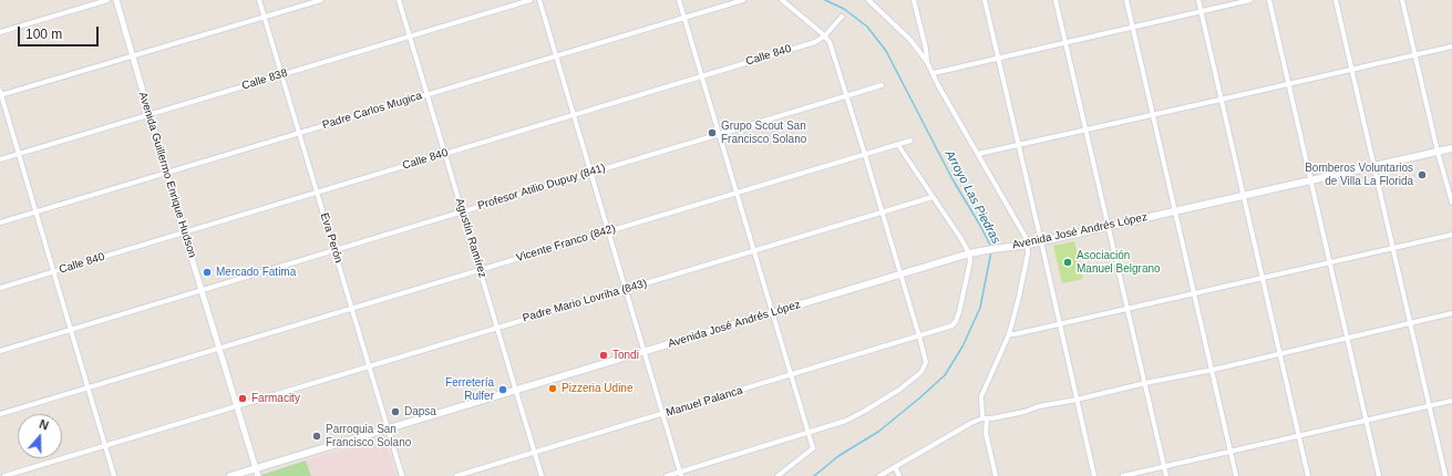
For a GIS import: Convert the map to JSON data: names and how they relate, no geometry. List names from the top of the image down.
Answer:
{
  "streets": {
    "main road": ["Avenida José Andrés López"],
    "street": [
      "Calle 840",
      "Calle 838",
      "Padre Carlos Mugica",
      "Avenida Guillermo Enrique Hudson",
      "Profesor Atilio Dupuy (841)",
      "Eva Perón",
      "Agustín Ramírez",
      "Vicente Franco (842)",
      "Padre Mario Lovriha (843)",
      "Manuel Palanca"
    ]
  },
  "crossings": [
    ["Calle 840", "Avenida Guillermo Enrique Hudson"],
    ["Calle 840", "Eva Perón"],
    ["Calle 840", "Agustín Ramírez"],
    ["Calle 838", "Avenida Guillermo Enrique Hudson"],
    ["Calle 838", "Eva Perón"],
    ["Calle 838", "Agustín Ramírez"],
    ["Padre Carlos Mugica", "Avenida Guillermo Enrique Hudson"],
    ["Padre Carlos Mugica", "Eva Perón"],
    ["Padre Carlos Mugica", "Agustín Ramírez"],
    ["Avenida Guillermo Enrique Hudson", "Profesor Atilio Dupuy (841)"],
    ["Avenida Guillermo Enrique Hudson", "Avenida José Andrés López"],
    ["Avenida Guillermo Enrique Hudson", "Vicente Franco (842)"],
    ["Avenida Guillermo Enrique Hudson", "Padre Mario Lovriha (843)"],
    ["Profesor Atilio Dupuy (841)", "Eva Perón"],
    ["Profesor Atilio Dupuy (841)", "Agustín Ramírez"],
    ["Avenida José Andrés López", "Eva Perón"],
    ["Avenida José Andrés López", "Agustín Ramírez"],
    ["Avenida José Andrés López", "Manuel Palanca"],
    ["Eva Perón", "Vicente Franco (842)"],
    ["Eva Perón", "Padre Mario Lovriha (843)"],
    ["Agustín Ramírez", "Vicente Franco (842)"],
    ["Agustín Ramírez", "Padre Mario Lovriha (843)"],
    ["Agustín Ramírez", "Manuel Palanca"]
  ],
  "water": ["Arroyo Las Piedras"],
  "places": [
    "Grupo Scout San Francisco Solano",
    "Bomberos Voluntarios de Villa La Florida",
    "Asociación Manuel Belgrano",
    "Mercado Fatima",
    "Tondi",
    "Pizzeria Udine",
    "Ferretería Rulfer",
    "Farmacity",
    "Dapsa",
    "Parroquia San Francisco Solano"
  ],
  "scale_bar": "100 m",
  "north": "top"
}
